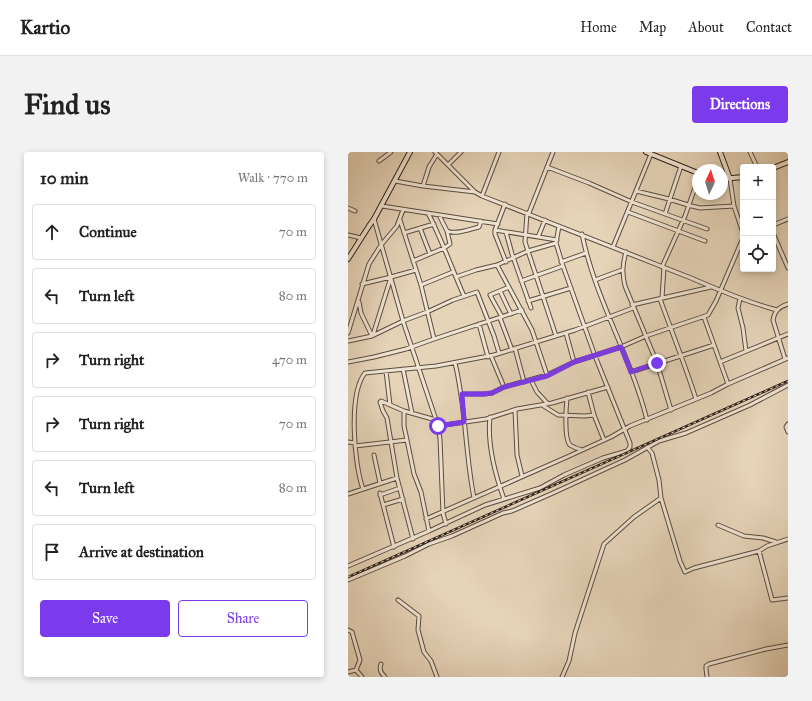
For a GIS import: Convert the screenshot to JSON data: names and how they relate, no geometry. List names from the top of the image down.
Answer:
{
  "north": "top",
  "page": {
    "header": "Kartio",
    "nav": [
      "Home",
      "Map",
      "About",
      "Contact"
    ],
    "buttons": [
      "Directions",
      ["Save", "Share"]
    ],
    "title": "Find us",
    "heading": ["10 min", "Walk · 770 m"],
    "map_buttons": ["+", "−"],
    "list": [
      ["Continue", "70 m"],
      ["Turn left", "80 m"],
      ["Turn right", "470 m"],
      ["Turn right", "70 m"],
      ["Turn left", "80 m"],
      "Arrive at destination"
    ]
  }
}
